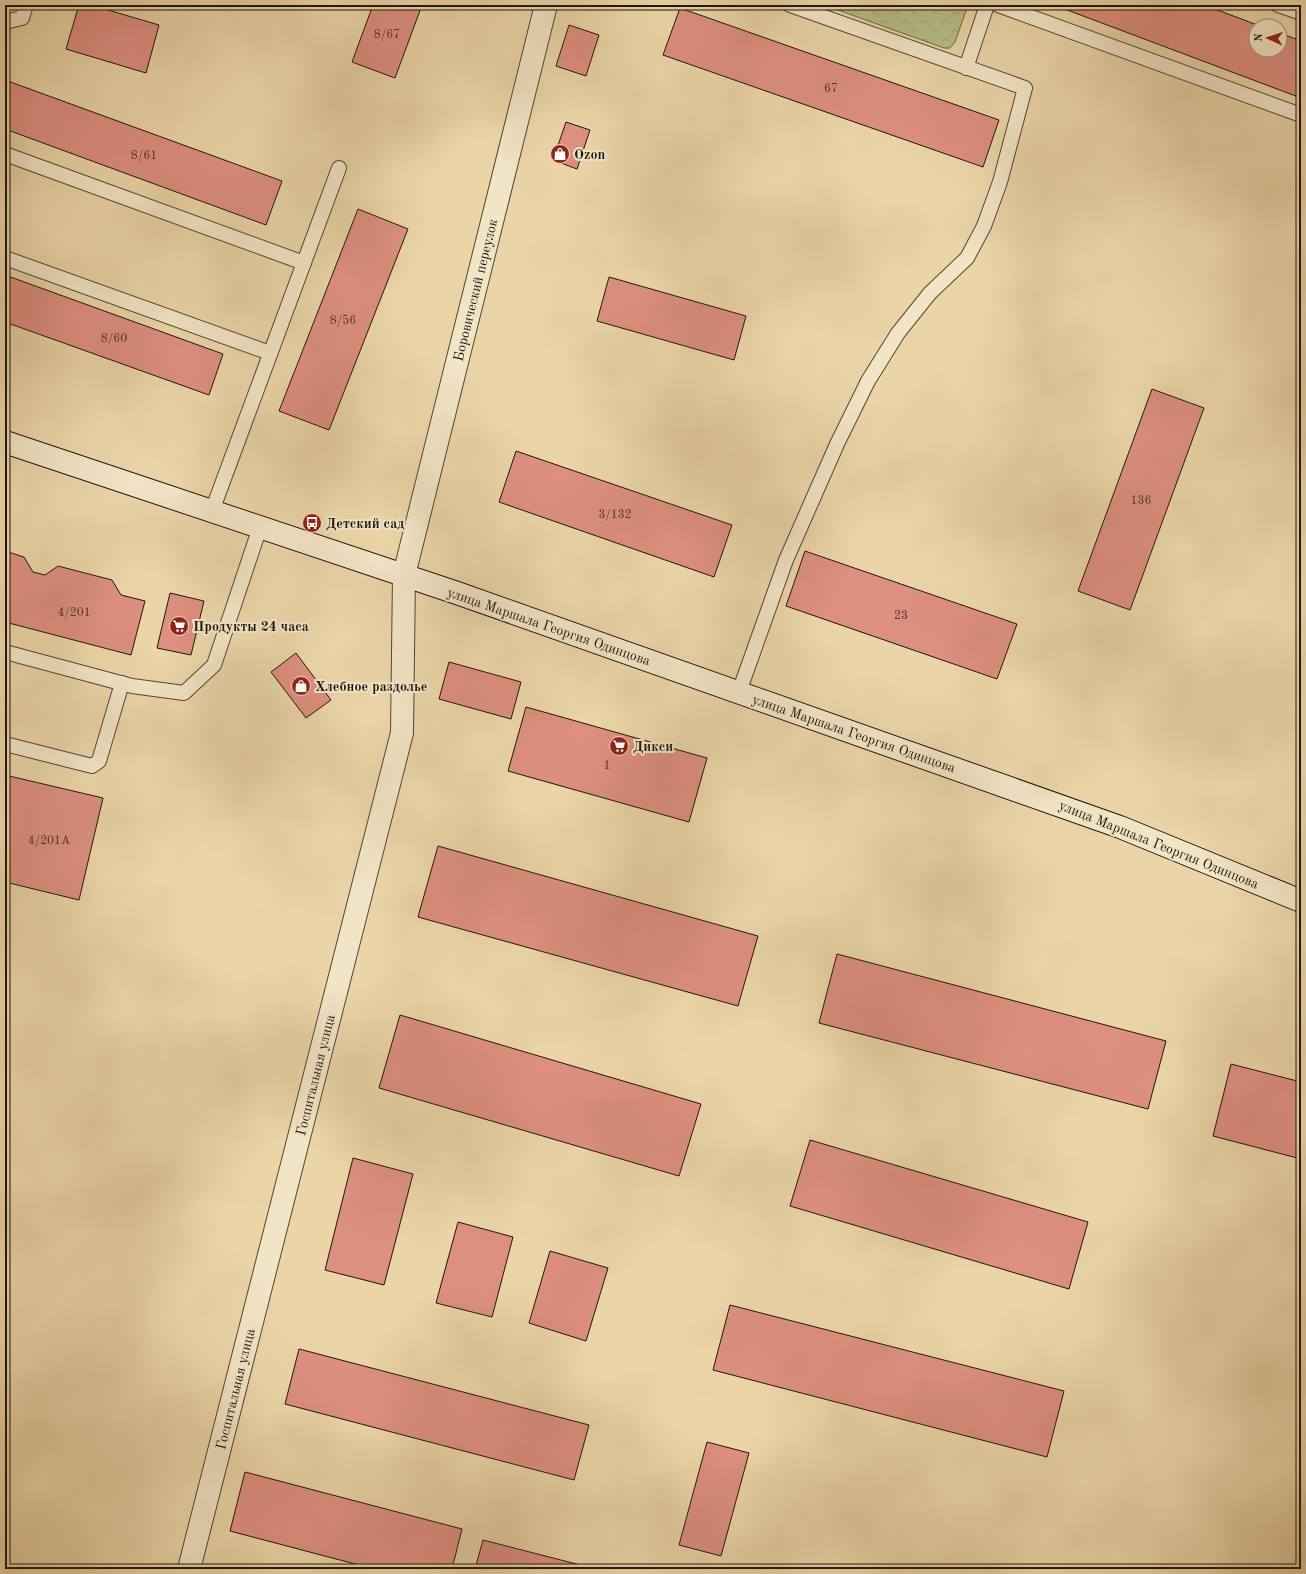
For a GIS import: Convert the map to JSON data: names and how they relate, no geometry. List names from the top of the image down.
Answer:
{
  "streets": {
    "street": ["Боровический переулок", "улица Маршала Георгия Одинцова", "Госпитальная улица"]
  },
  "crossings": [
    ["Боровический переулок", "улица Маршала Георгия Одинцова"],
    ["Боровический переулок", "Госпитальная улица"],
    ["улица Маршала Георгия Одинцова", "Госпитальная улица"]
  ],
  "places": {
    "shop": ["Ozon", "Хлебное раздолье"],
    "bus stop": ["Детский сад"],
    "supermarket": ["Продукты 24 часа", "Дикси"]
  },
  "house_numbers": [
    "8/67",
    "67",
    "8/61",
    "8/56",
    "8/60",
    "136",
    "3/132",
    "4/201",
    "23",
    "1",
    "4/201А"
  ],
  "north": "left"
}
